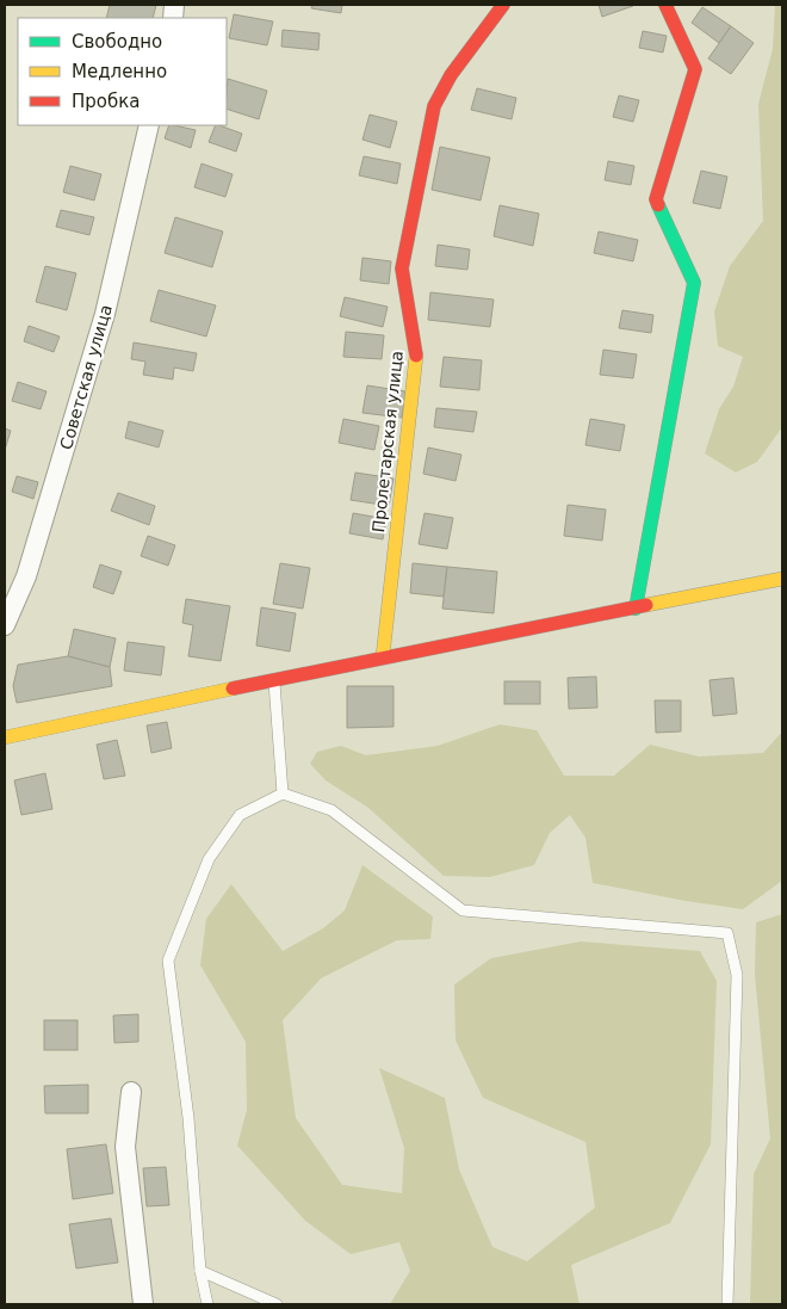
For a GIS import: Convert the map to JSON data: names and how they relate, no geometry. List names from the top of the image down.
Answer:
{
  "streets": {
    "street": ["Советская улица", "Пролетарская улица"]
  },
  "legend": ["Свободно", "Медленно", "Пробка"]
}
